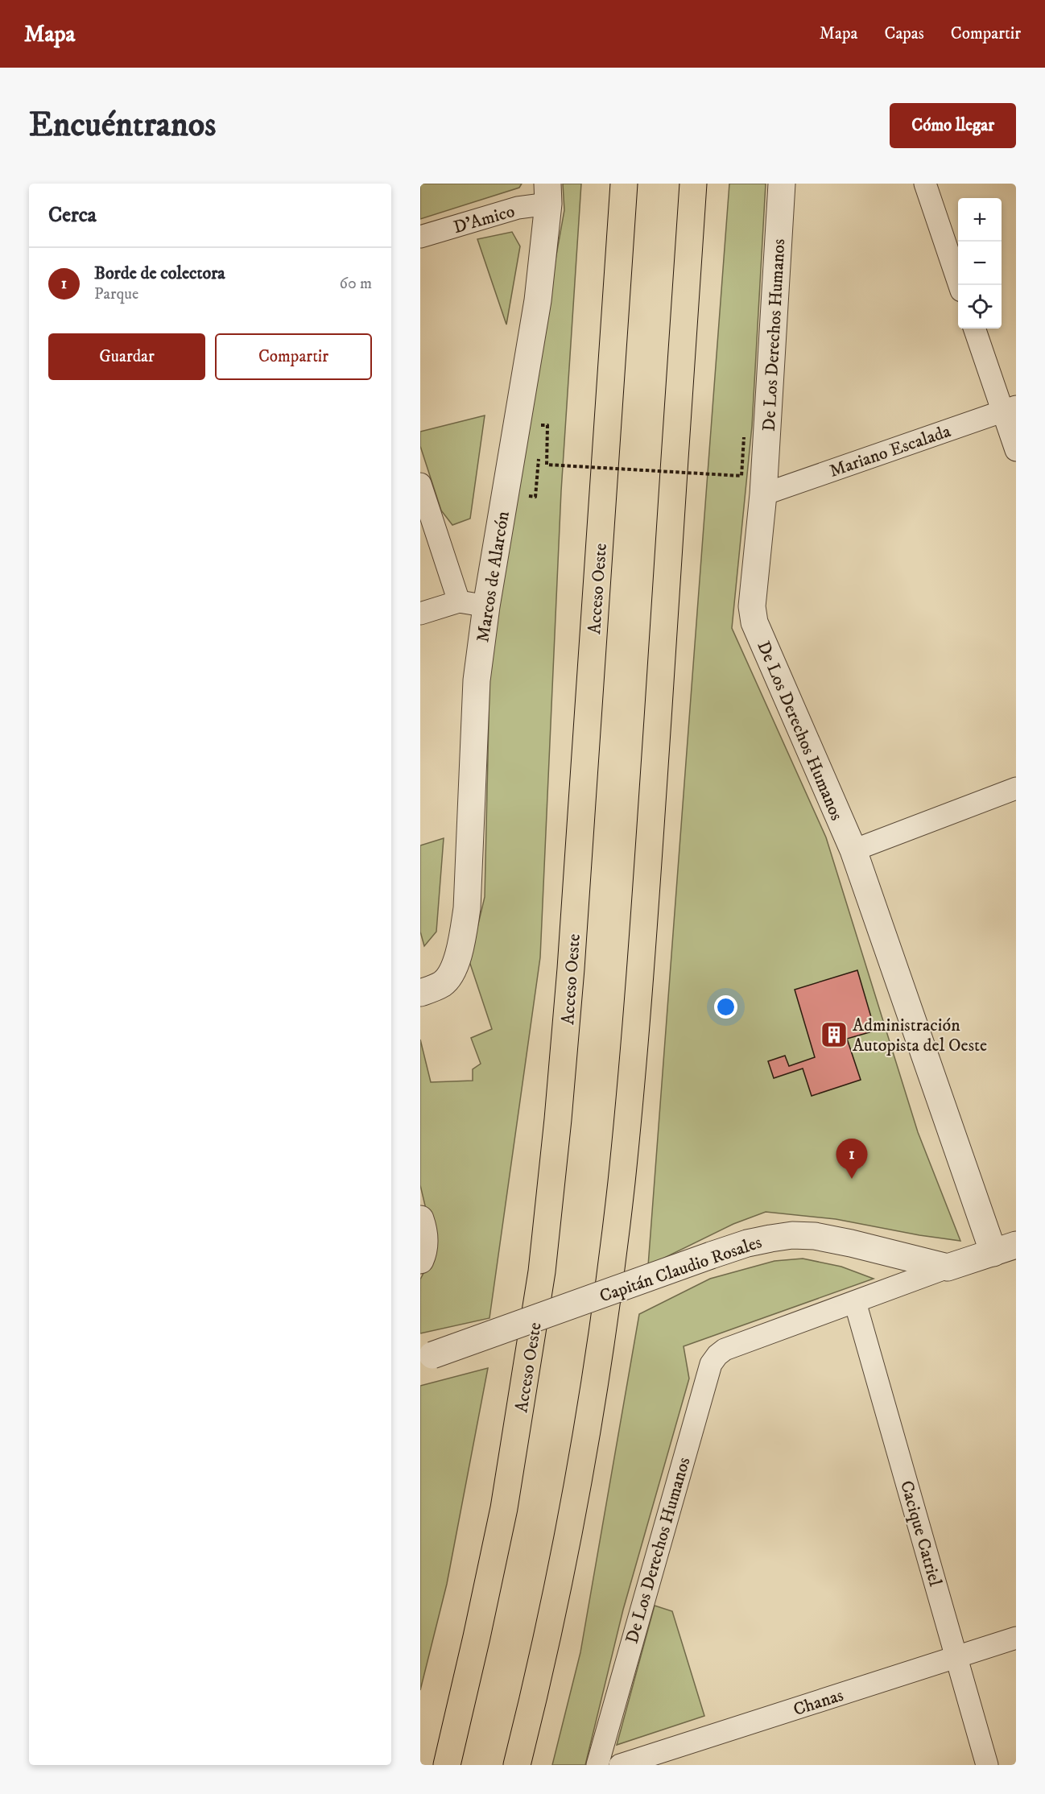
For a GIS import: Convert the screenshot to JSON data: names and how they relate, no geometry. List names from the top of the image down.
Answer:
{
  "streets": {
    "highway": ["Acceso Oeste"],
    "street": [
      "D'Amico",
      "De Los Derechos Humanos",
      "Mariano Escalada",
      "Marcos de Alarcón",
      "Capitán Claudio Rosales",
      "Cacique Catriel",
      "Chanas"
    ]
  },
  "crossings": [
    ["D'Amico", "Marcos de Alarcón"],
    ["De Los Derechos Humanos", "Mariano Escalada"],
    ["De Los Derechos Humanos", "Cacique Catriel"],
    ["Cacique Catriel", "Chanas"]
  ],
  "places": {
    "building": ["Administración Autopista del Oeste"]
  },
  "page": {
    "header": "Mapa",
    "nav": ["Mapa", "Capas", "Compartir"],
    "buttons": [
      "Cómo llegar",
      ["Guardar", "Compartir"]
    ],
    "title": "Encuéntranos",
    "heading": "Cerca",
    "map_buttons": ["+", "−"],
    "list": [
      {
        "mark": "1",
        "name": "Borde de colectora",
        "note": "Parque",
        "value": "60 m"
      }
    ],
    "pins": "1"
  }
}
